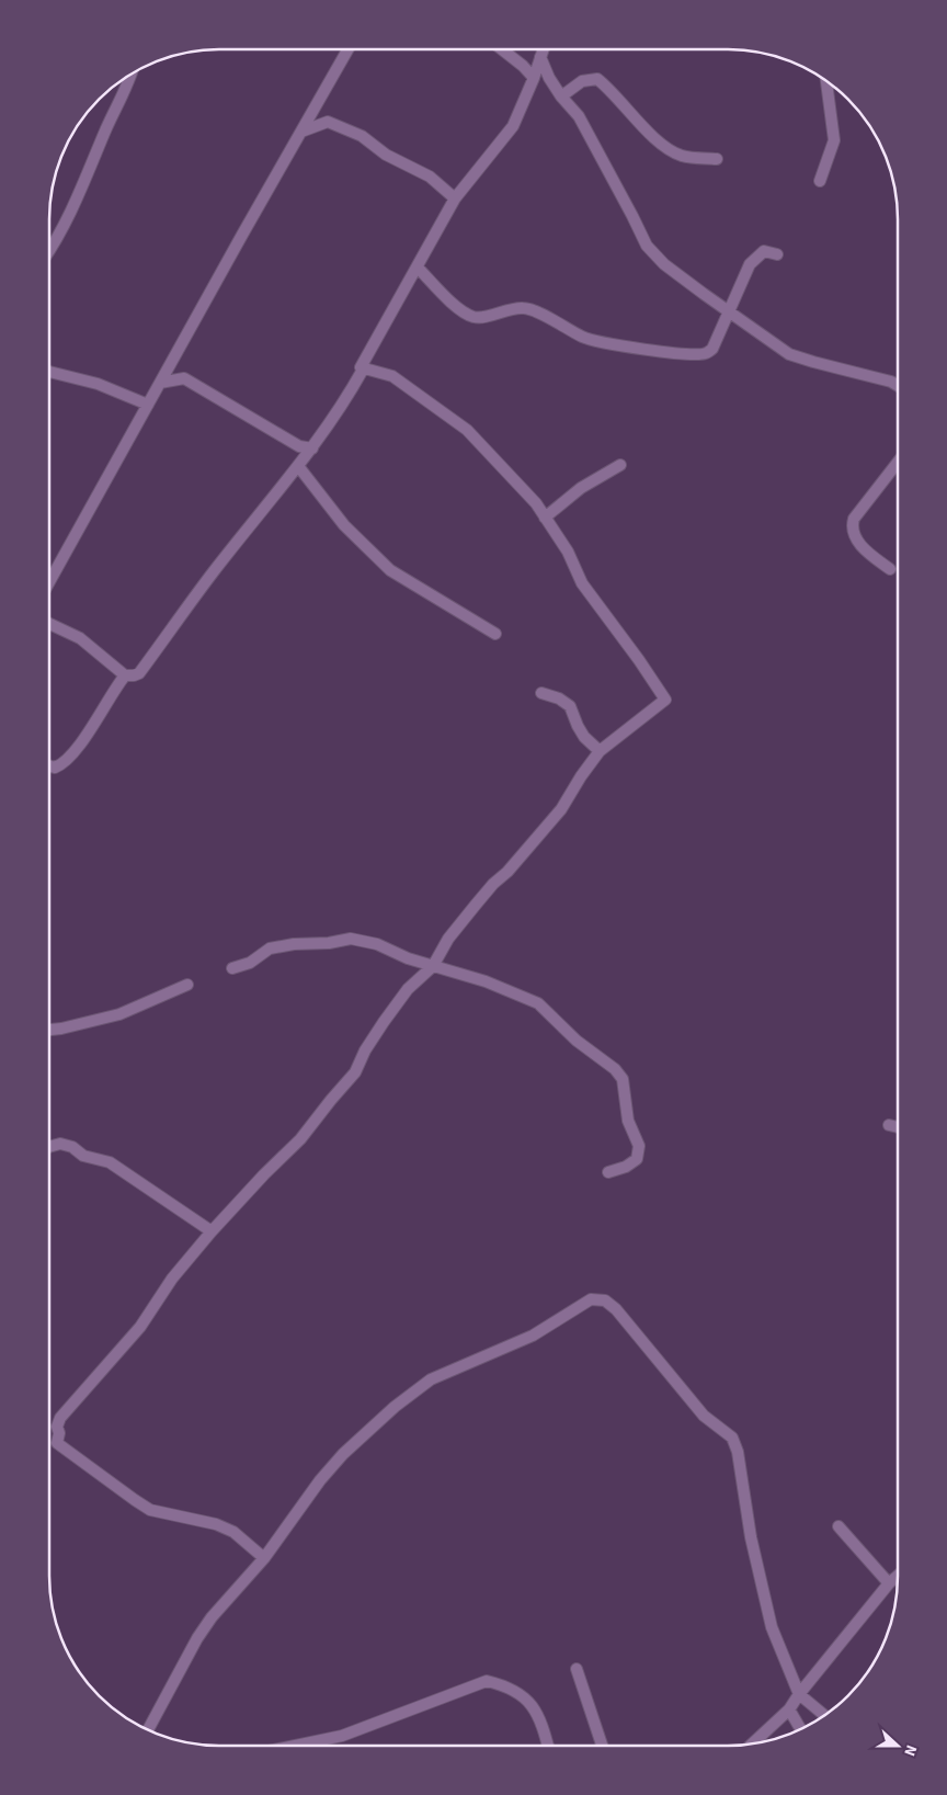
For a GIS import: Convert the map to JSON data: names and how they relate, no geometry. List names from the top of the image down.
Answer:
{
  "north": "right"
}
